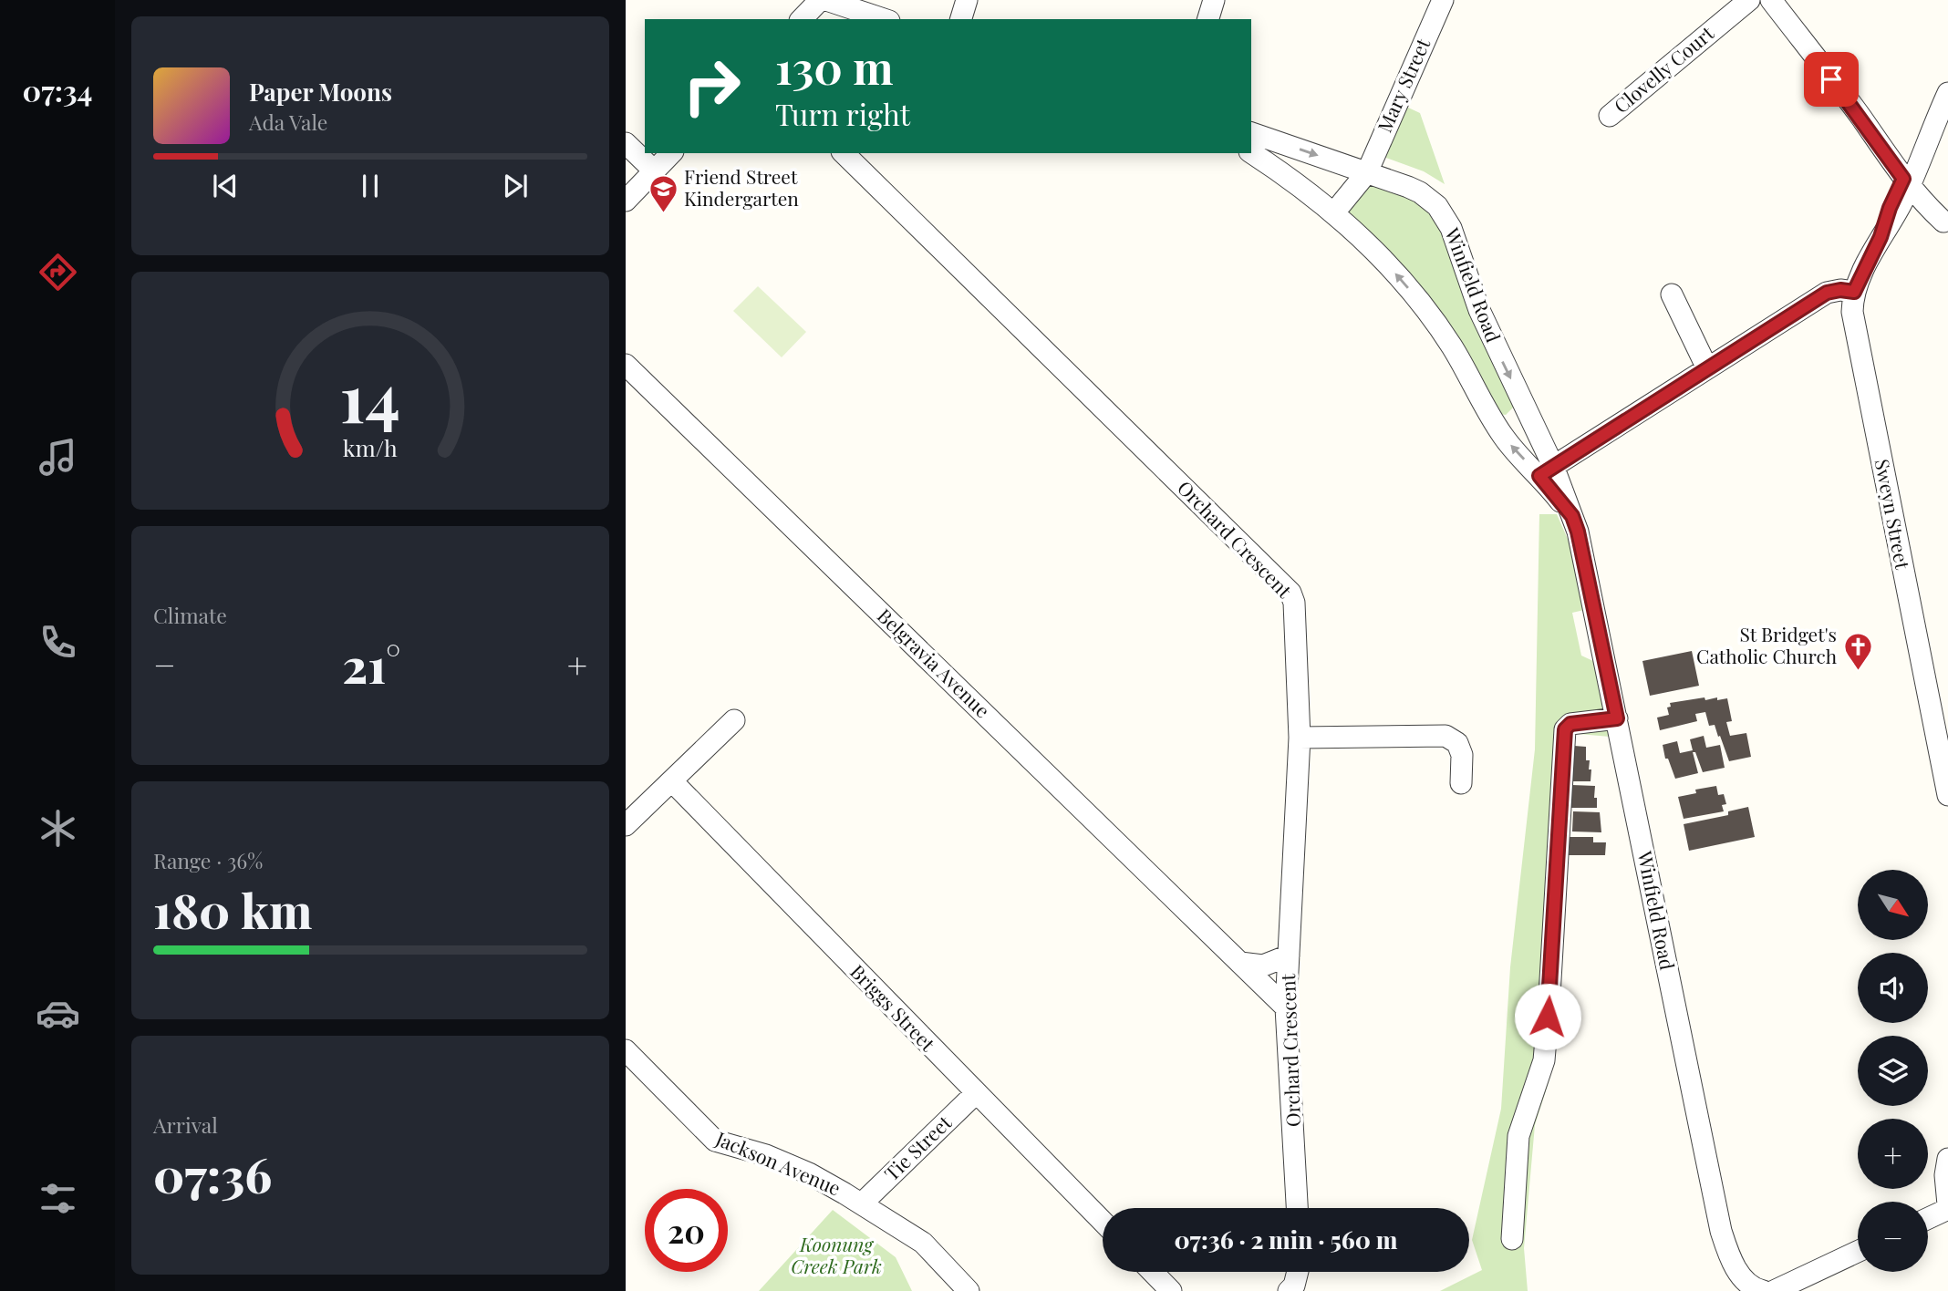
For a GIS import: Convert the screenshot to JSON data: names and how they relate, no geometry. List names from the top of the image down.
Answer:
{
  "streets": {
    "street": [
      "Clovelly Court",
      "Mary Street",
      "Winfield Road",
      "Sweyn Street",
      "Orchard Crescent",
      "Belgravia Avenue",
      "Briggs Street",
      "Tie Street",
      "Jackson Avenue"
    ]
  },
  "crossings": [
    ["Mary Street", "Winfield Road"],
    ["Orchard Crescent", "Belgravia Avenue"],
    ["Briggs Street", "Tie Street"],
    ["Tie Street", "Jackson Avenue"]
  ],
  "parks": ["Koonung Creek Park"],
  "places": {
    "school or university": ["Friend Street Kindergarten"],
    "church": ["St Bridget's Catholic Church"]
  },
  "north": "bottom right",
  "page": {
    "tabs": "07:34",
    "turn": ["130 m", "Turn right"],
    "song": ["Paper Moons", "Ada Vale"],
    "tile": [
      "Climate",
      ["Range · 36%", "180 km"],
      ["Arrival", "07:36"]
    ],
    "heat": ["−", "21°", "+"],
    "map_buttons": ["+", "−"],
    "limit": "20",
    "trip": "07:36 · 2 min · 560 m",
    "gauge": ["14", "km/h"]
  }
}
